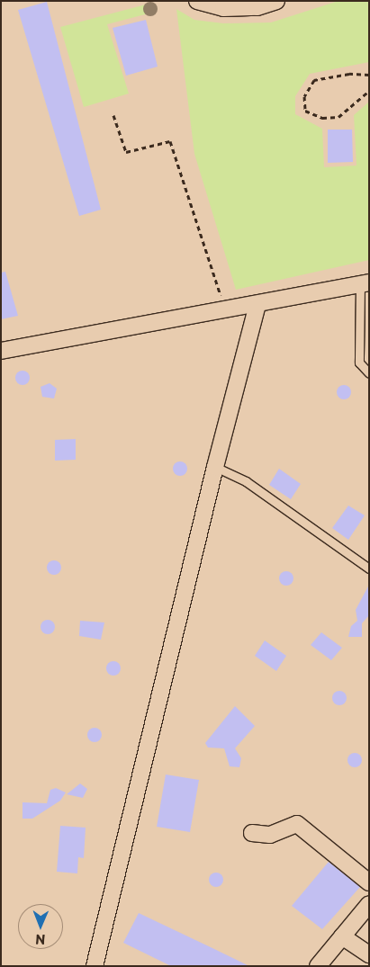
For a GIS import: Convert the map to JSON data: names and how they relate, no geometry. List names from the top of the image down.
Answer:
{
  "north": "bottom"
}
